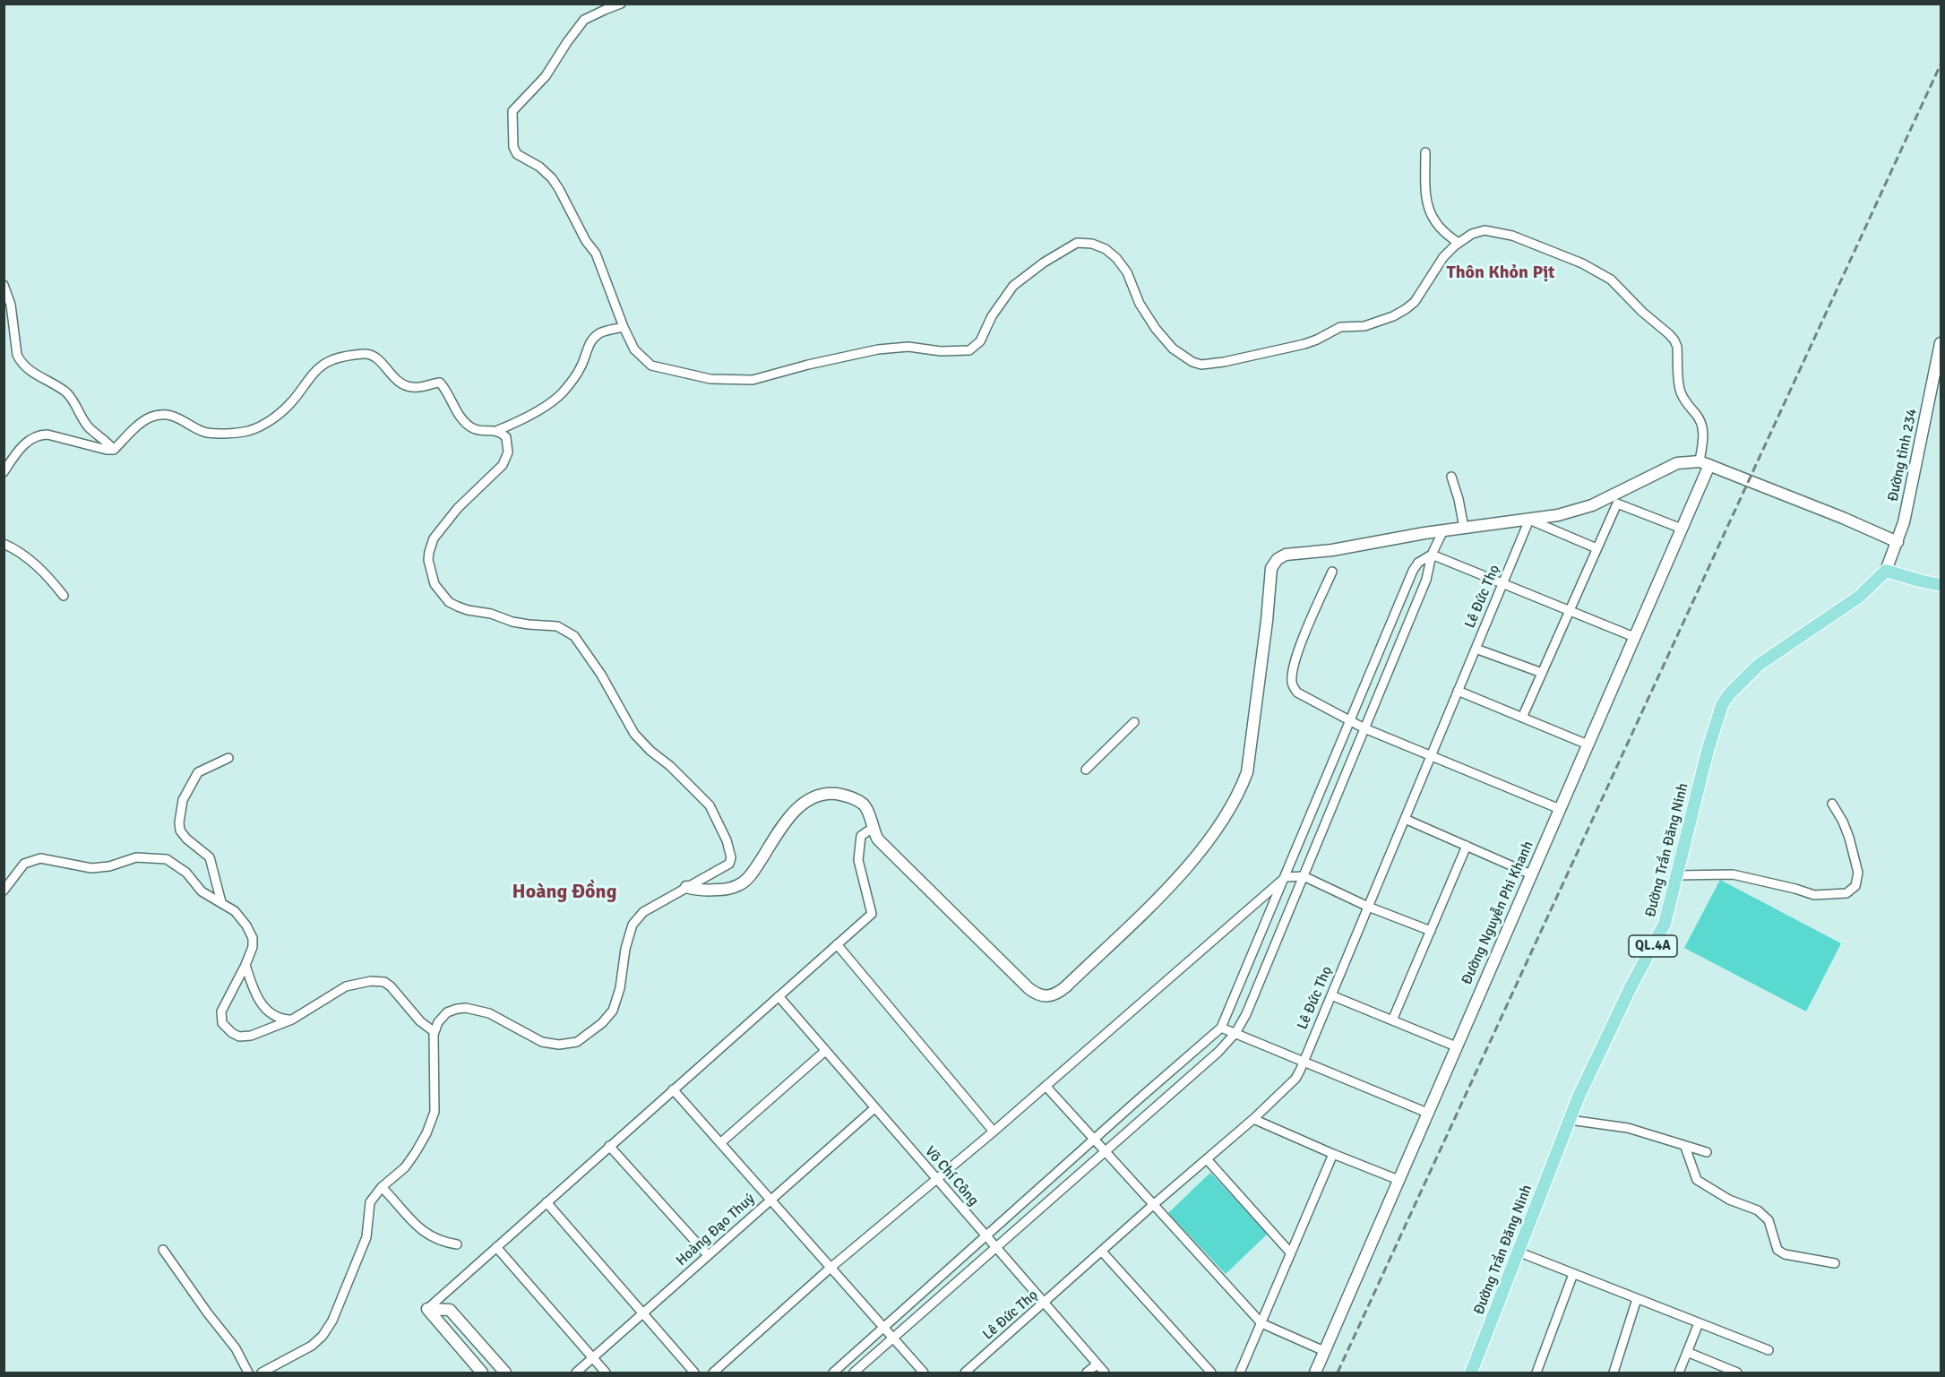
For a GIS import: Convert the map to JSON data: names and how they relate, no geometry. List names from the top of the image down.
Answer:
{
  "streets": {
    "main road": ["Đường Trần Đăng Ninh", "QL.4A"],
    "street": [
      "Đường tỉnh 234",
      "Lê Đức Thọ",
      "Đường Nguyễn Phi Khanh",
      "Võ Chí Công",
      "Hoàng Đạo Thuý"
    ]
  },
  "crossings": [
    ["Đường tỉnh 234", "Đường Trần Đăng Ninh"],
    ["Lê Đức Thọ", "Võ Chí Công"],
    ["Võ Chí Công", "Hoàng Đạo Thuý"]
  ],
  "districts": ["Thôn Khỏn Pịt", "Hoàng Đồng"]
}
